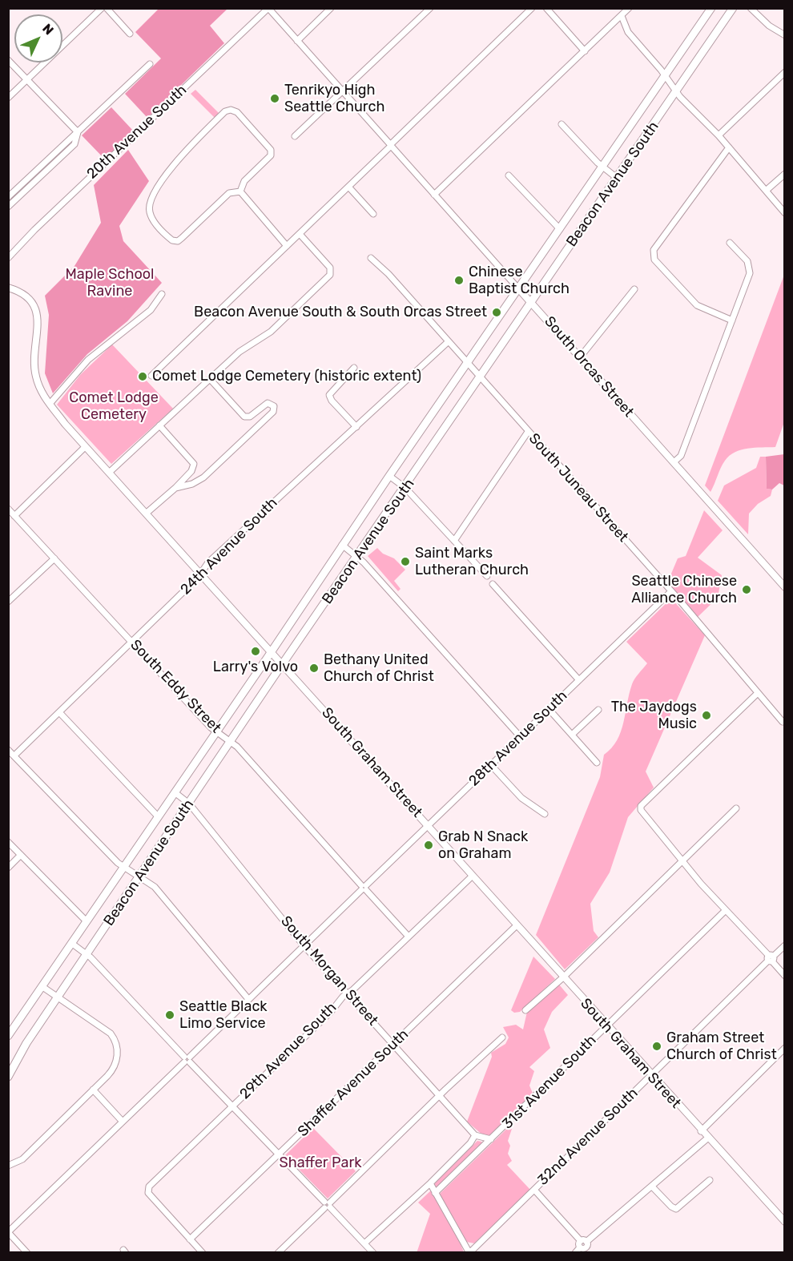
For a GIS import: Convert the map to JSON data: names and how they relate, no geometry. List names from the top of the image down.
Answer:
{
  "streets": {
    "main road": ["Beacon Avenue South"],
    "street": [
      "20th Avenue South",
      "South Orcas Street",
      "South Juneau Street",
      "24th Avenue South",
      "South Eddy Street",
      "28th Avenue South",
      "South Graham Street",
      "South Morgan Street",
      "29th Avenue South",
      "31st Avenue South",
      "Shaffer Avenue South",
      "32nd Avenue South"
    ]
  },
  "crossings": [
    ["20th Avenue South", "South Orcas Street"],
    ["Beacon Avenue South", "South Orcas Street"],
    ["Beacon Avenue South", "South Juneau Street"],
    ["Beacon Avenue South", "South Eddy Street"],
    ["Beacon Avenue South", "South Graham Street"],
    ["Beacon Avenue South", "South Morgan Street"],
    ["South Juneau Street", "24th Avenue South"],
    ["South Juneau Street", "28th Avenue South"],
    ["24th Avenue South", "South Eddy Street"],
    ["24th Avenue South", "South Graham Street"],
    ["South Eddy Street", "28th Avenue South"],
    ["South Eddy Street", "29th Avenue South"],
    ["28th Avenue South", "South Graham Street"],
    ["28th Avenue South", "South Morgan Street"],
    ["South Graham Street", "29th Avenue South"],
    ["South Graham Street", "31st Avenue South"],
    ["South Graham Street", "Shaffer Avenue South"],
    ["South Graham Street", "32nd Avenue South"],
    ["South Morgan Street", "29th Avenue South"],
    ["South Morgan Street", "Shaffer Avenue South"],
    ["29th Avenue South", "Shaffer Avenue South"]
  ],
  "parks": ["Maple School Ravine", "Comet Lodge Cemetery", "Shaffer Park"],
  "places": [
    "Tenrikyo High Seattle Church",
    "Chinese Baptist Church",
    "Beacon Avenue South & South Orcas Street",
    "Comet Lodge Cemetery (historic extent)",
    "Saint Marks Lutheran Church",
    "Seattle Chinese Alliance Church",
    "Larry's Volvo",
    "Bethany United Church of Christ",
    "The Jaydogs Music",
    "Grab N Snack on Graham",
    "Seattle Black Limo Service",
    "Graham Street Church of Christ"
  ],
  "north": "top right"
}
